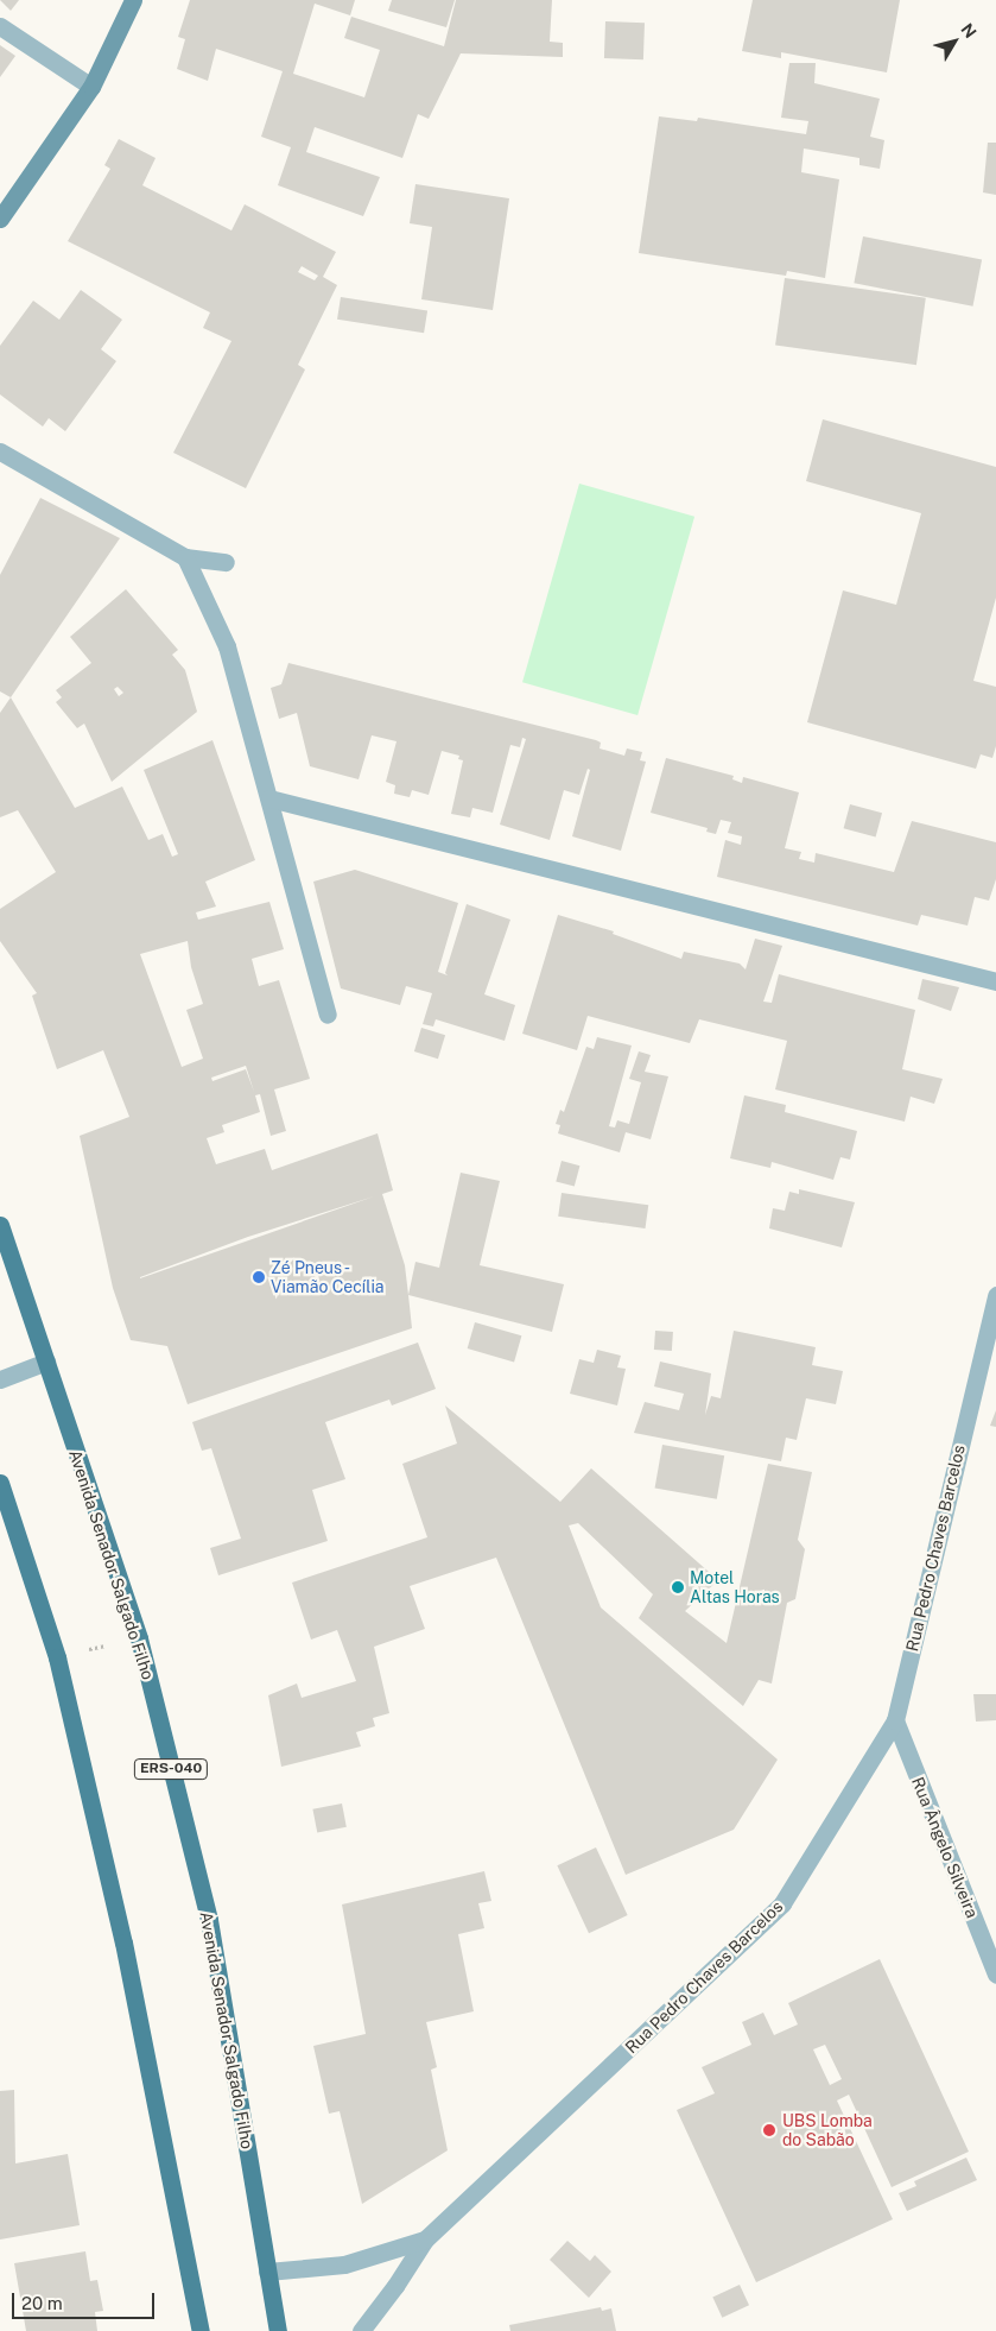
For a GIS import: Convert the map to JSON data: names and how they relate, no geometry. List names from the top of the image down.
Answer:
{
  "streets": {
    "main road": ["Avenida Senador Salgado Filho", "ERS-040"],
    "street": ["Rua Pedro Chaves Barcelos", "Rua Ângelo Silveira"]
  },
  "crossings": [
    ["Rua Pedro Chaves Barcelos", "Avenida Senador Salgado Filho"],
    ["Rua Pedro Chaves Barcelos", "Rua Ângelo Silveira"]
  ],
  "places": ["Zé Pneus - Viamão Cecília", "Motel Altas Horas", "UBS Lomba do Sabão"],
  "scale_bar": "20 m",
  "north": "top right"
}
